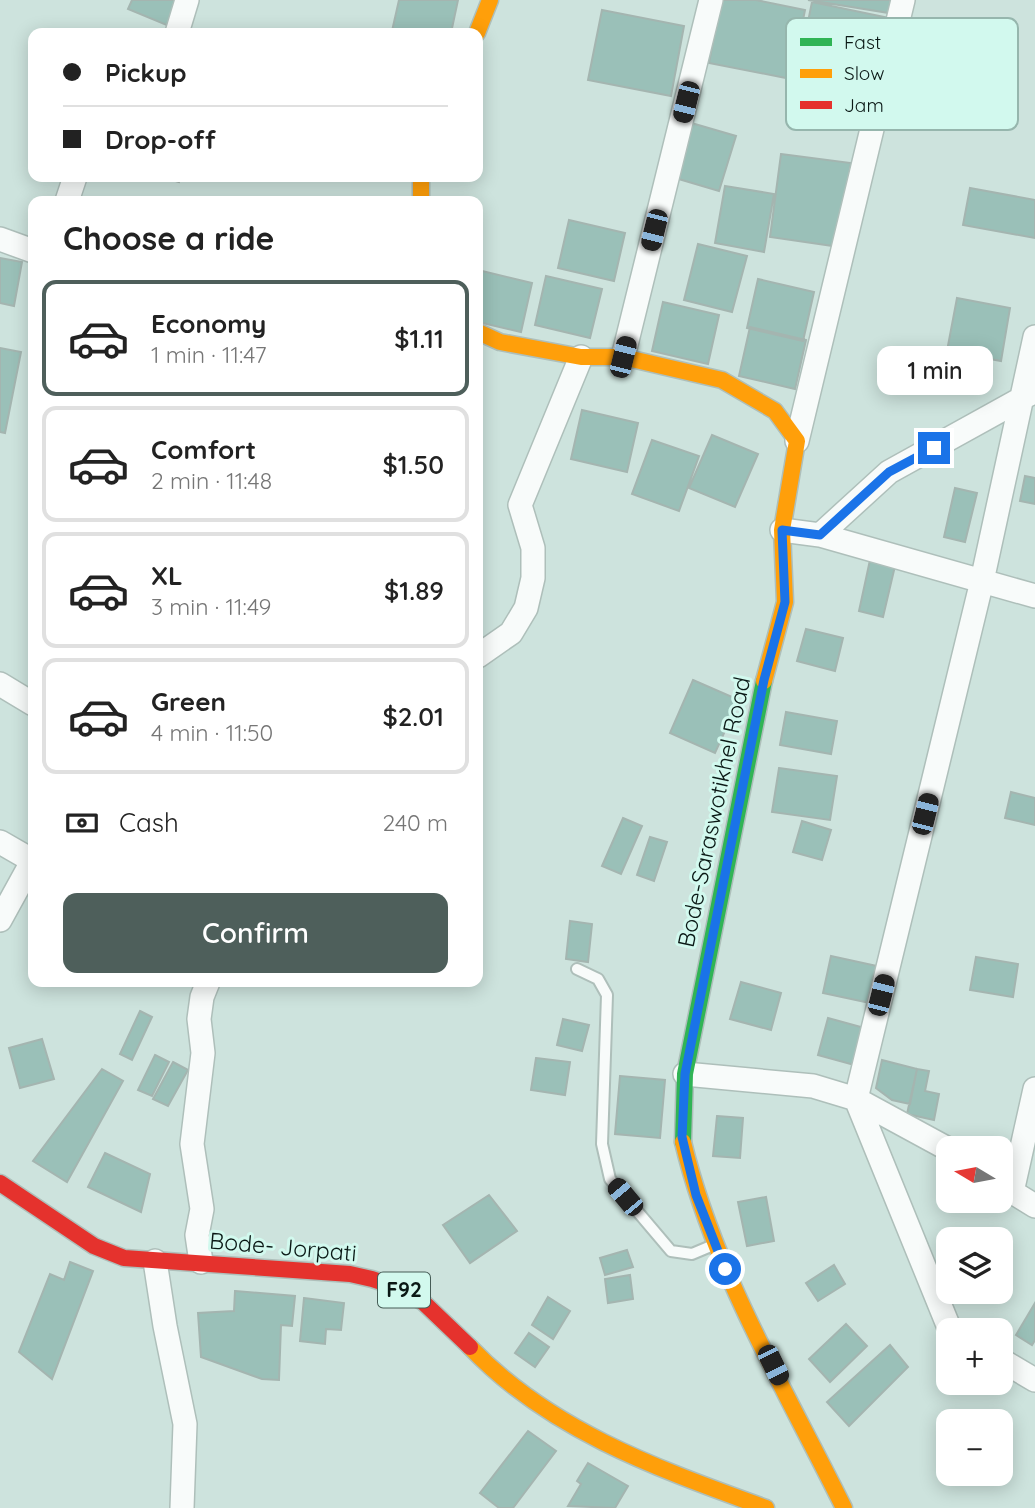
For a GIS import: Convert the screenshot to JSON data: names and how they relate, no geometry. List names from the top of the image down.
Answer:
{
  "streets": {
    "street": ["Bode-Saraswotikhel Road", "Bode- Jorpati", "F92"]
  },
  "legend": ["Fast", "Slow", "Jam"],
  "north": "left",
  "page": {
    "banner": ["Pickup", "Drop-off"],
    "heading": "Choose a ride",
    "list": [
      {
        "name": "Economy",
        "note": "1 min · 11:47",
        "value": "$1.11"
      },
      {
        "name": "Comfort",
        "note": "2 min · 11:48",
        "value": "$1.50"
      },
      {
        "name": "XL",
        "note": "3 min · 11:49",
        "value": "$1.89"
      },
      {
        "name": "Green",
        "note": "4 min · 11:50",
        "value": "$2.01"
      }
    ],
    "bubble": "1 min",
    "pay": ["Cash", "240 m"],
    "buttons": "Confirm",
    "map_buttons": ["+", "−"]
  }
}
